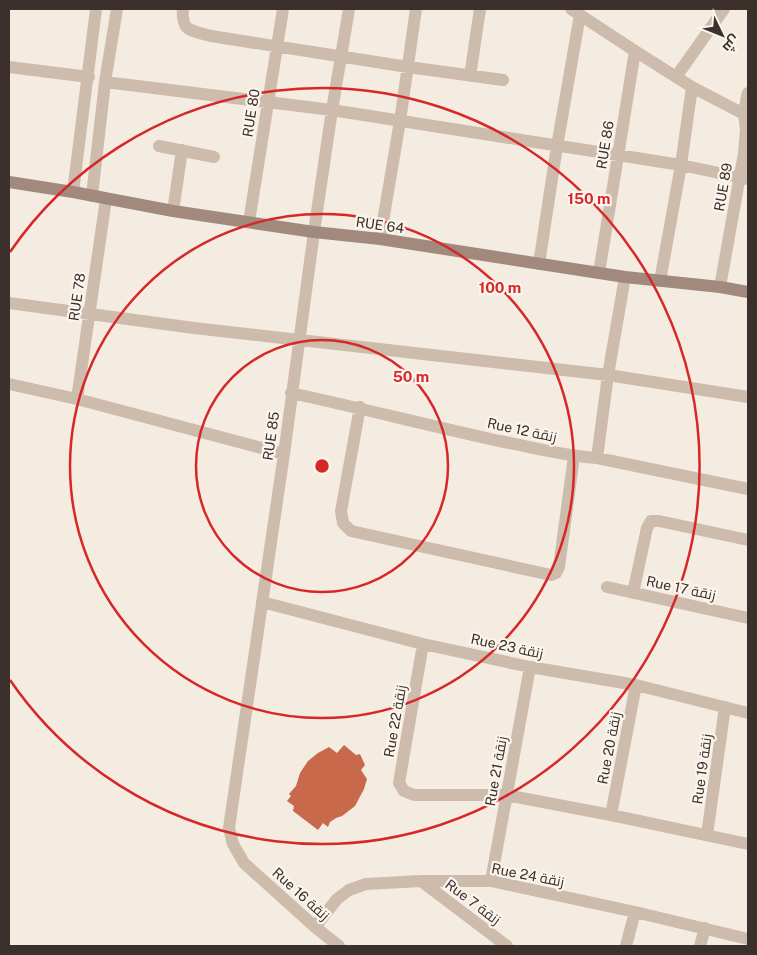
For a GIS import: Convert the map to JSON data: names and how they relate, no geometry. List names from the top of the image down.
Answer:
{
  "streets": {
    "street": [
      "RUE 80",
      "RUE 86",
      "RUE 89",
      "RUE 64",
      "RUE 78",
      "Rue 12 زنقة",
      "RUE 85",
      "Rue 17 زنقة",
      "Rue 23 زنقة",
      "Rue 22 زنقة",
      "Rue 20 زنقة",
      "Rue 19 زنقة",
      "Rue 21 زنقة",
      "Rue 24 زنقة",
      "Rue 16 زنقة",
      "Rue 7 زنقة"
    ]
  },
  "crossings": [
    ["RUE 80", "RUE 64"],
    ["RUE 86", "RUE 64"],
    ["RUE 89", "RUE 64"],
    ["RUE 64", "RUE 78"],
    ["RUE 64", "RUE 85"],
    ["Rue 12 زنقة", "RUE 85"],
    ["RUE 85", "Rue 23 زنقة"],
    ["RUE 85", "Rue 16 زنقة"],
    ["Rue 23 زنقة", "Rue 22 زنقة"],
    ["Rue 23 زنقة", "Rue 20 زنقة"],
    ["Rue 23 زنقة", "Rue 19 زنقة"],
    ["Rue 23 زنقة", "Rue 21 زنقة"],
    ["Rue 22 زنقة", "Rue 21 زنقة"],
    ["Rue 21 زنقة", "Rue 24 زنقة"],
    ["Rue 24 زنقة", "Rue 16 زنقة"],
    ["Rue 24 زنقة", "Rue 7 زنقة"]
  ],
  "north": "bottom right",
  "rings": ["150 m", "100 m", "50 m"]
}
